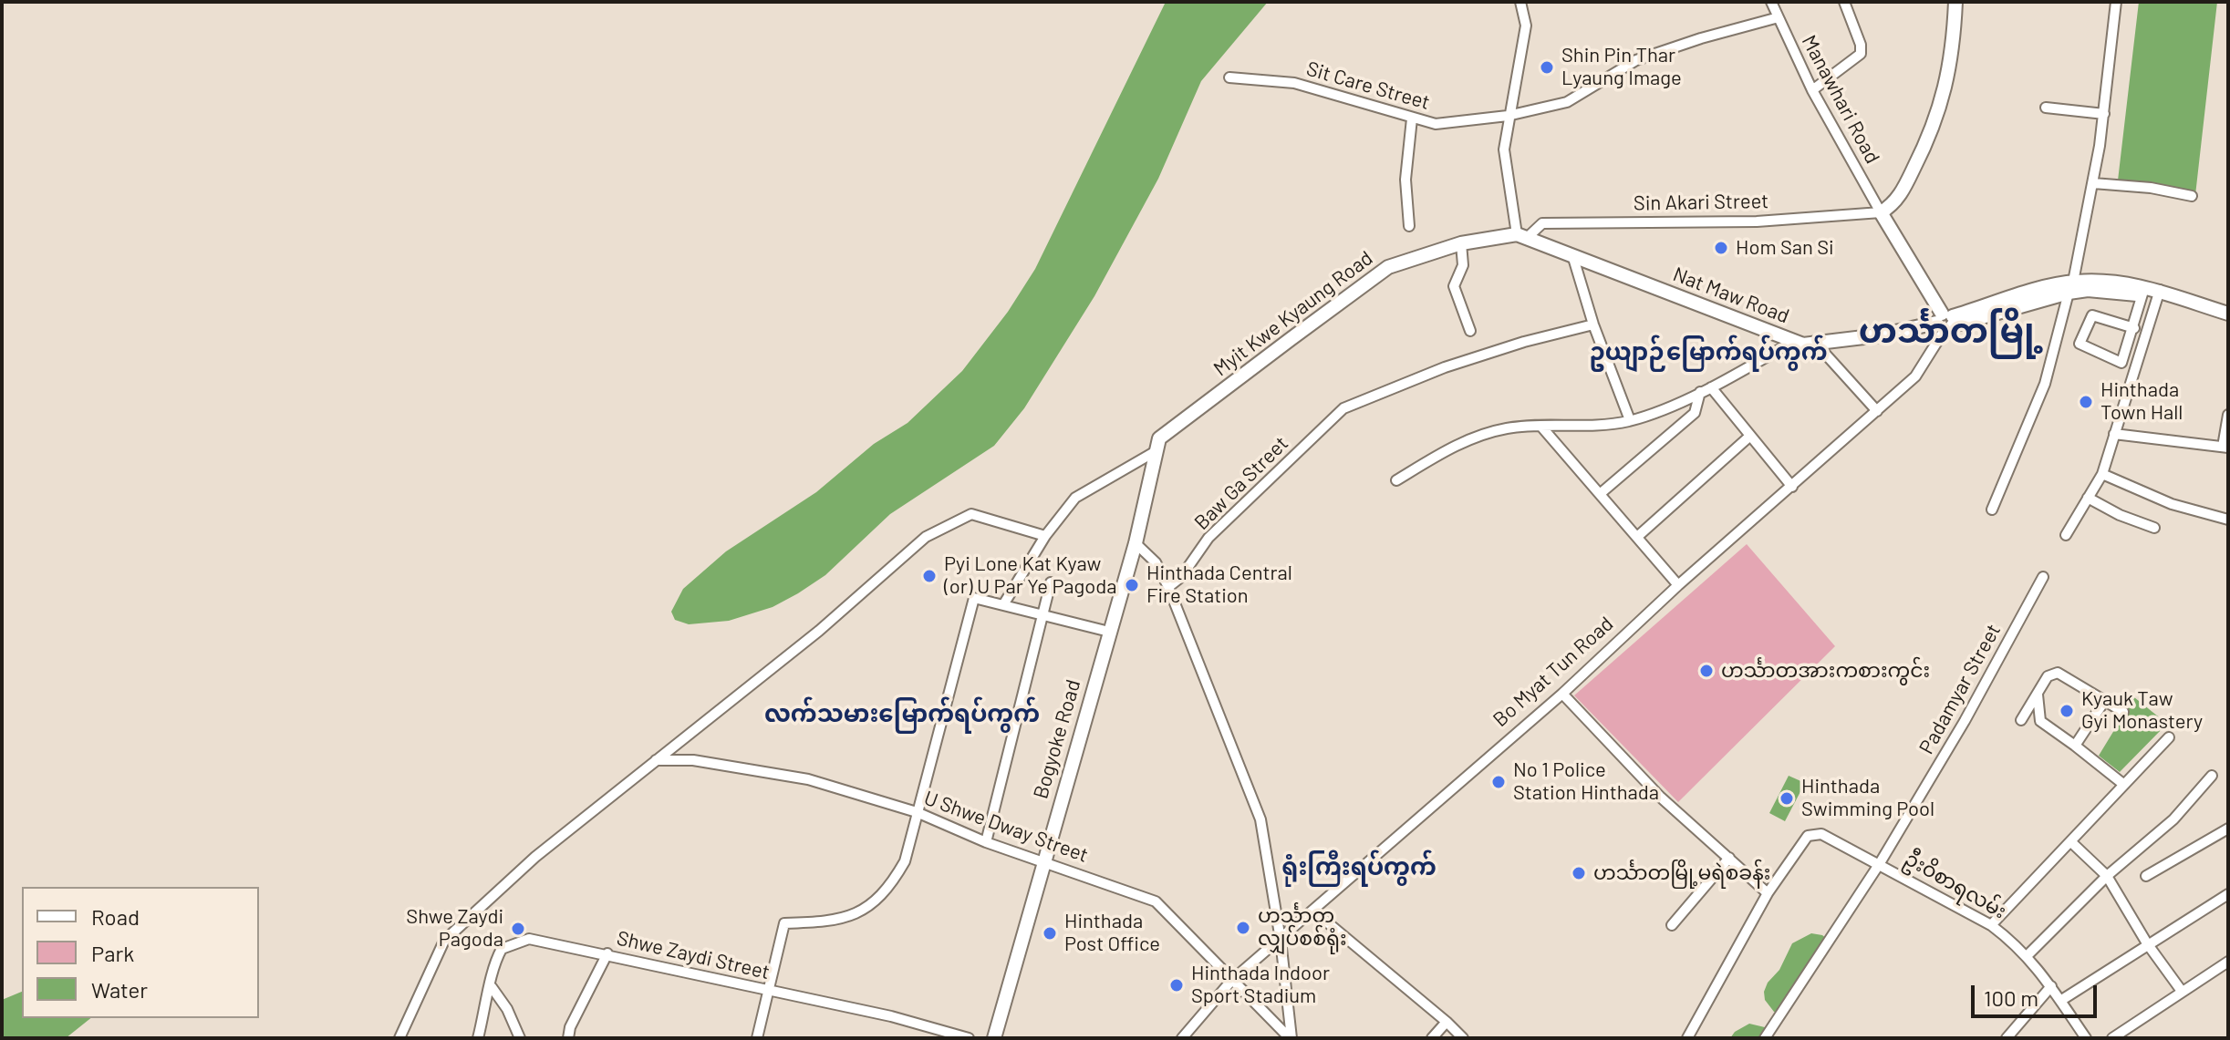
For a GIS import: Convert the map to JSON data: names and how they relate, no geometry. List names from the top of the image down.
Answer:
{
  "streets": {
    "main road": ["Nat Maw Road", "Myit Kwe Kyaung Road", "Bogyoke Road"],
    "street": [
      "Sit Care Street",
      "Manawhari Road",
      "Sin Akari Street",
      "Baw Ga Street",
      "Bo Myat Tun Road",
      "Padamyar Street",
      "U Shwe Dway Street",
      "ဦးဝိစာရလမ်း",
      "Shwe Zaydi Street"
    ]
  },
  "crossings": [
    ["Sit Care Street", "Manawhari Road"],
    ["Manawhari Road", "Sin Akari Street"],
    ["Sin Akari Street", "Nat Maw Road"],
    ["Sin Akari Street", "Myit Kwe Kyaung Road"],
    ["Nat Maw Road", "Myit Kwe Kyaung Road"],
    ["Nat Maw Road", "Bo Myat Tun Road"],
    ["Myit Kwe Kyaung Road", "Bogyoke Road"],
    ["Bo Myat Tun Road", "U Shwe Dway Street"],
    ["Padamyar Street", "ဦးဝိစာရလမ်း"],
    ["Bogyoke Road", "U Shwe Dway Street"]
  ],
  "districts": [
    "ဟင်္သာတမြို့",
    "ဥယျာဉ်မြောက်ရပ်ကွက်",
    "လက်သမားမြောက်ရပ်ကွက်",
    "ရုံးကြီးရပ်ကွက်"
  ],
  "places": [
    "Shin Pin Thar Lyaung Image",
    "Hom San Si",
    "Hinthada Town Hall",
    "Pyi Lone Kat Kyaw (or) U Par Ye Pagoda",
    "Hinthada Central Fire Station",
    "ဟင်္သာတအားကစားကွင်း",
    "Kyauk Taw Gyi Monastery",
    "No 1 Police Station Hinthada",
    "Hinthada Swimming Pool",
    "ဟင်္သာတမြို့မရဲစခန်း",
    "ဟင်္သာတ လျှပ်စစ်ရုံး",
    "Shwe Zaydi Pagoda",
    "Hinthada Post Office",
    "Hinthada Indoor Sport Stadium"
  ],
  "legend": ["Road", "Park", "Water"],
  "scale_bar": "100 m"
}
